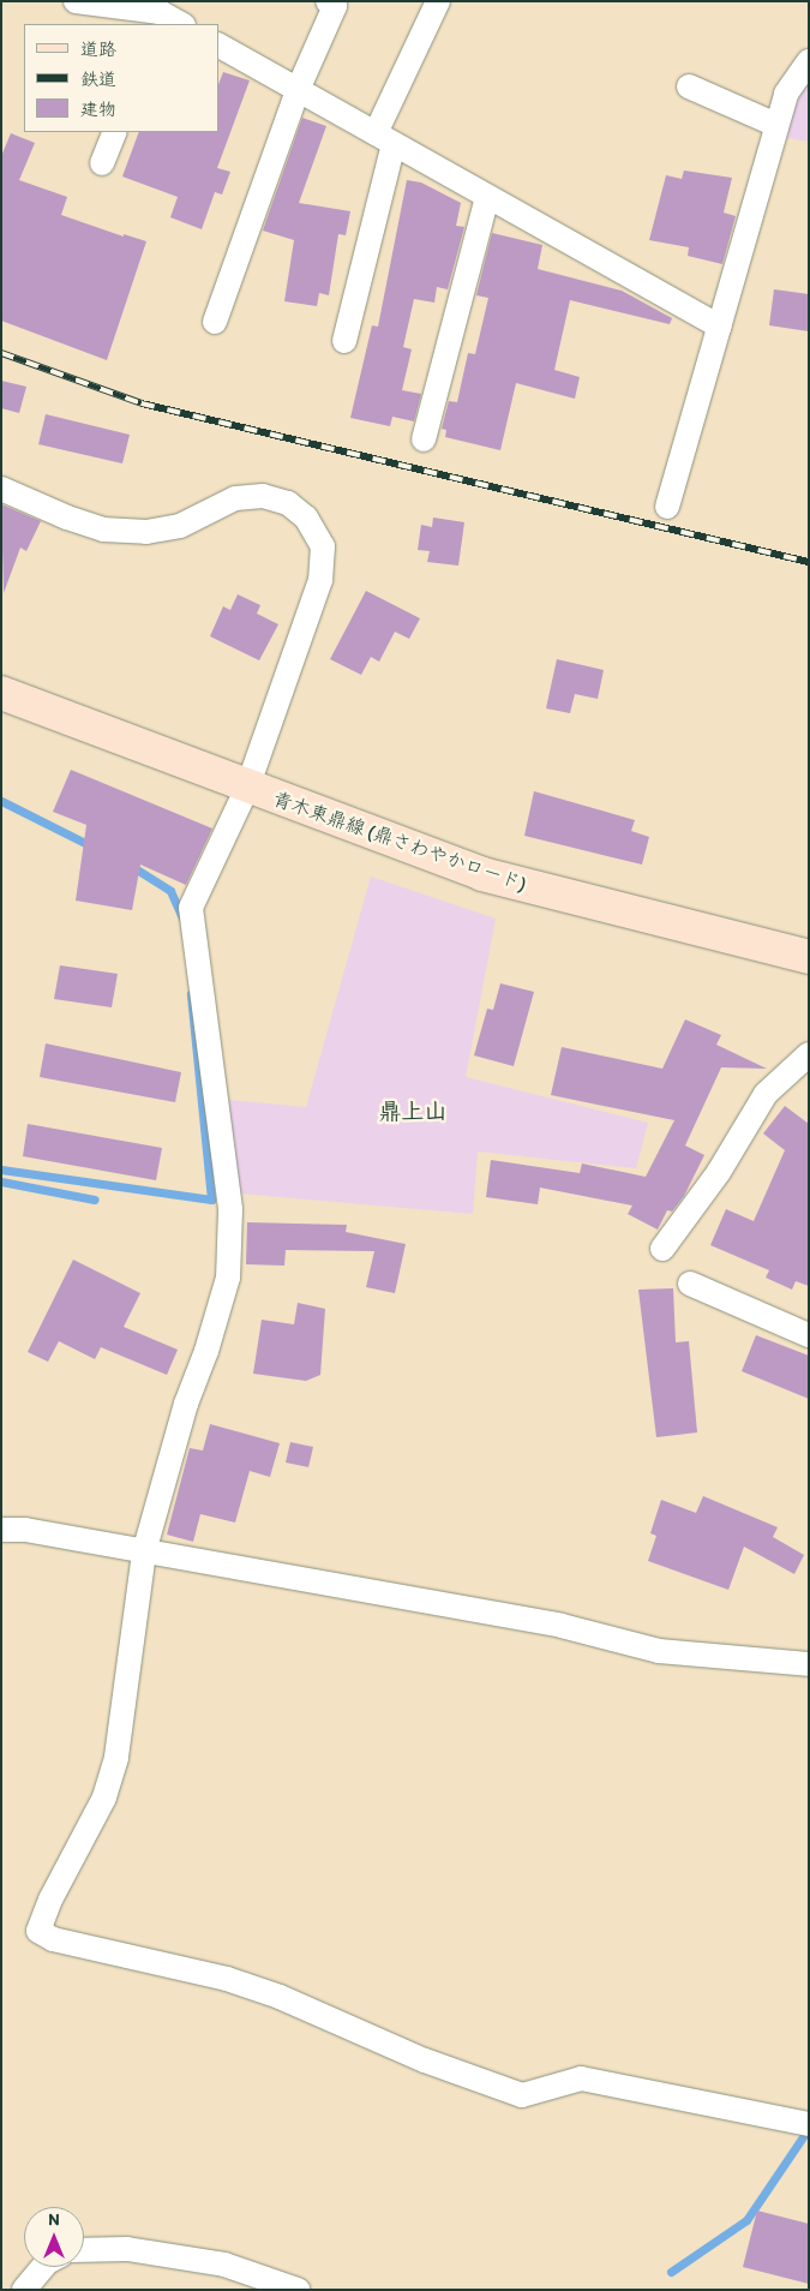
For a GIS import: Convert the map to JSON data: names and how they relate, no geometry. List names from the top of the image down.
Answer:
{
  "streets": {
    "main road": ["青木東鼎線 (鼎さわやかロード)"]
  },
  "districts": ["鼎上山"],
  "legend": ["道路", "鉄道", "建物"],
  "north": "top"
}
